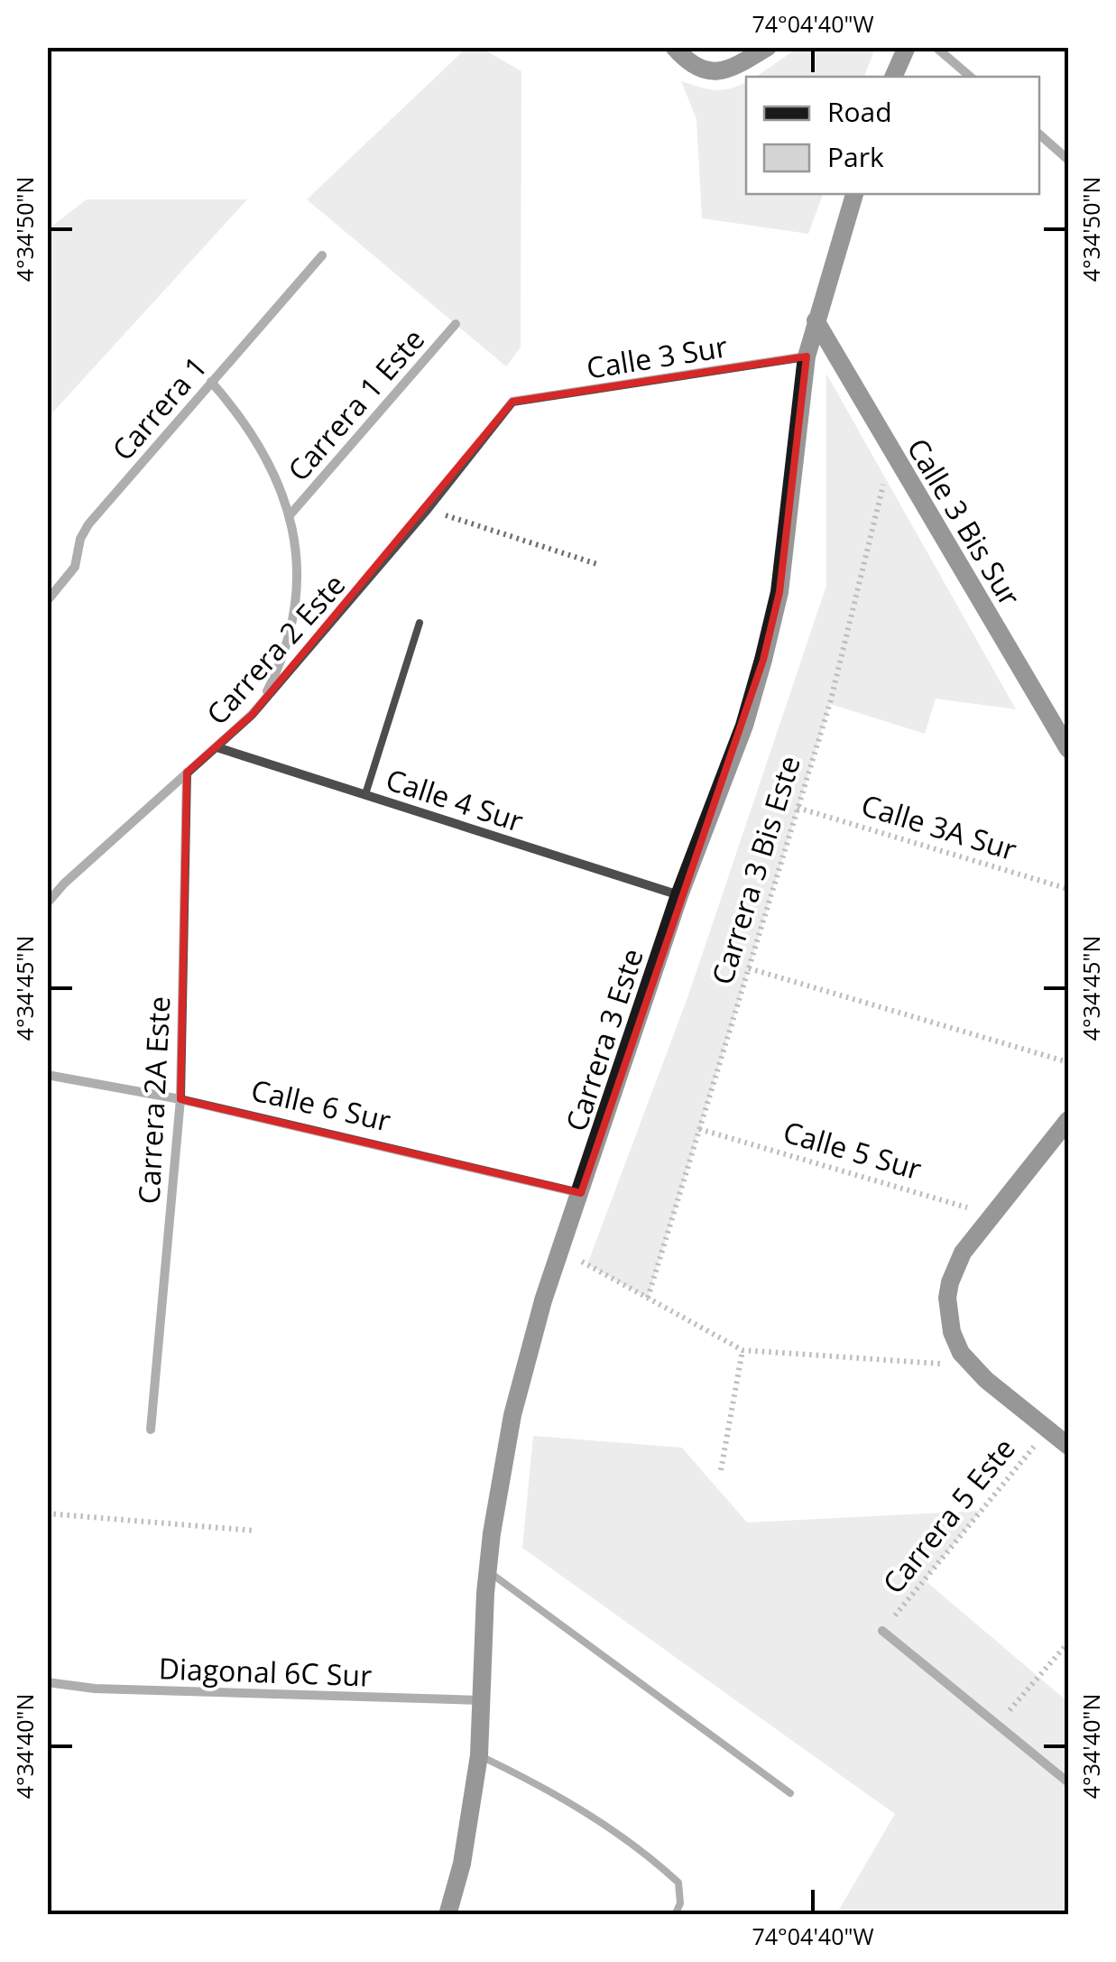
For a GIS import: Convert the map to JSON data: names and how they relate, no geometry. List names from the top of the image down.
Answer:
{
  "streets": {
    "street": [
      "Calle 3 Sur",
      "Carrera 1 Este",
      "Carrera 1",
      "Calle 3 Bis Sur",
      "Carrera 2 Este",
      "Calle 4 Sur",
      "Carrera 3 Este",
      "Carrera 2A Este",
      "Calle 6 Sur",
      "Diagonal 6C Sur"
    ],
    "path": [
      "Calle 3A Sur",
      "Carrera 3 Bis Este",
      "Calle 5 Sur",
      "Carrera 5 Este"
    ]
  },
  "crossings": [
    ["Calle 3 Sur", "Carrera 2 Este"],
    ["Calle 3 Sur", "Carrera 3 Este"],
    ["Calle 3 Bis Sur", "Carrera 3 Bis Este"],
    ["Calle 3 Bis Sur", "Carrera 3 Este"],
    ["Carrera 2 Este", "Calle 4 Sur"],
    ["Carrera 2 Este", "Carrera 2A Este"],
    ["Calle 4 Sur", "Carrera 3 Este"],
    ["Calle 3A Sur", "Carrera 3 Bis Este"],
    ["Carrera 3 Bis Este", "Calle 5 Sur"],
    ["Carrera 3 Este", "Calle 6 Sur"],
    ["Carrera 3 Este", "Diagonal 6C Sur"],
    ["Carrera 2A Este", "Calle 6 Sur"]
  ],
  "legend": ["Road", "Park"],
  "coordinates": [
    "74°04'40\"W",
    "4°34'50\"N",
    "4°34'45\"N",
    "4°34'40\"N"
  ]
}
